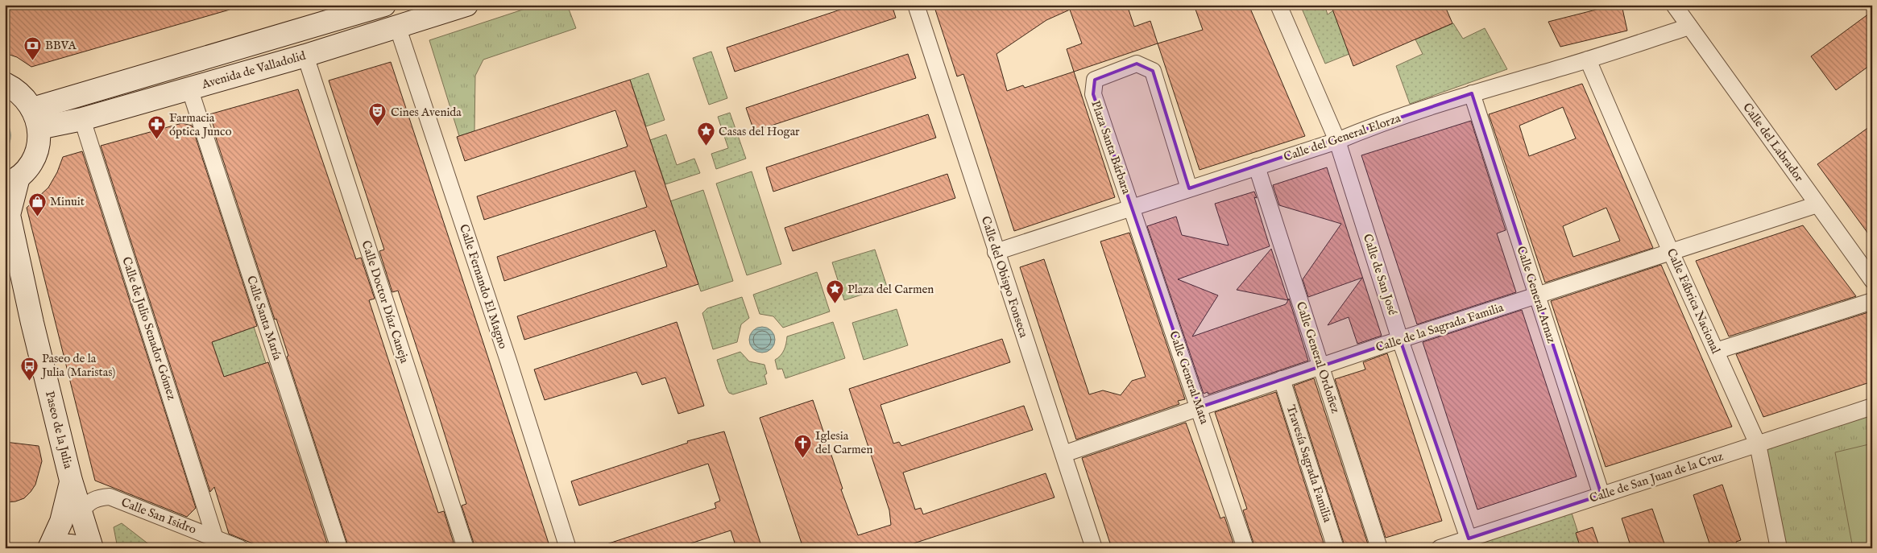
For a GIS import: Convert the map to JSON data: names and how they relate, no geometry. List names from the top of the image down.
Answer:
{
  "streets": {
    "main road": ["Avenida de Valladolid", "Paseo de la Julia"],
    "street": [
      "Calle del General Elorza",
      "Calle del Labrador",
      "Plaza Santa Bárbara",
      "Calle de San José",
      "Calle del Obispo Fonseca",
      "Calle Fernando El Magno",
      "Calle General Arnaz",
      "Calle Fábrica Nacional",
      "Calle Doctor Díaz Caneja",
      "Calle Santa María",
      "Calle de la Sagrada Familia",
      "Calle de Julio Senador Gómez",
      "Calle General Ordoñez",
      "Calle General Mata",
      "Travesía Sagrada Familia",
      "Calle de San Juan de la Cruz",
      "Calle San Isidro"
    ]
  },
  "crossings": [
    ["Avenida de Valladolid", "Calle Fernando El Magno"],
    ["Avenida de Valladolid", "Calle Doctor Díaz Caneja"],
    ["Avenida de Valladolid", "Calle Santa María"],
    ["Avenida de Valladolid", "Calle de Julio Senador Gómez"],
    ["Calle del General Elorza", "Calle del Labrador"],
    ["Calle del General Elorza", "Plaza Santa Bárbara"],
    ["Calle del General Elorza", "Calle de San José"],
    ["Calle del General Elorza", "Calle del Obispo Fonseca"],
    ["Calle del General Elorza", "Calle General Arnaz"],
    ["Calle del General Elorza", "Calle Fábrica Nacional"],
    ["Calle del General Elorza", "Calle General Ordoñez"],
    ["Calle del General Elorza", "Calle General Mata"],
    ["Calle del Labrador", "Calle de la Sagrada Familia"],
    ["Plaza Santa Bárbara", "Calle General Mata"],
    ["Calle de San José", "Calle de la Sagrada Familia"],
    ["Calle de San José", "Calle de San Juan de la Cruz"],
    ["Calle del Obispo Fonseca", "Calle de la Sagrada Familia"],
    ["Calle General Arnaz", "Calle de la Sagrada Familia"],
    ["Calle General Arnaz", "Calle de San Juan de la Cruz"],
    ["Calle Fábrica Nacional", "Calle de la Sagrada Familia"],
    ["Calle Fábrica Nacional", "Calle de San Juan de la Cruz"],
    ["Calle de la Sagrada Familia", "Calle General Ordoñez"],
    ["Calle de la Sagrada Familia", "Calle General Mata"],
    ["Calle de la Sagrada Familia", "Travesía Sagrada Familia"],
    ["Calle de Julio Senador Gómez", "Calle San Isidro"],
    ["Paseo de la Julia", "Calle San Isidro"]
  ],
  "places": {
    "bank": ["BBVA"],
    "theatre": ["Cines Avenida"],
    "pharmacy": ["Farmacia óptica Junco"],
    "place": ["Casas del Hogar", "Plaza del Carmen"],
    "shop": ["Minuit"],
    "bus stop": ["Paseo de la Julia (Maristas)"],
    "church": ["Iglesia del Carmen"]
  }
}
